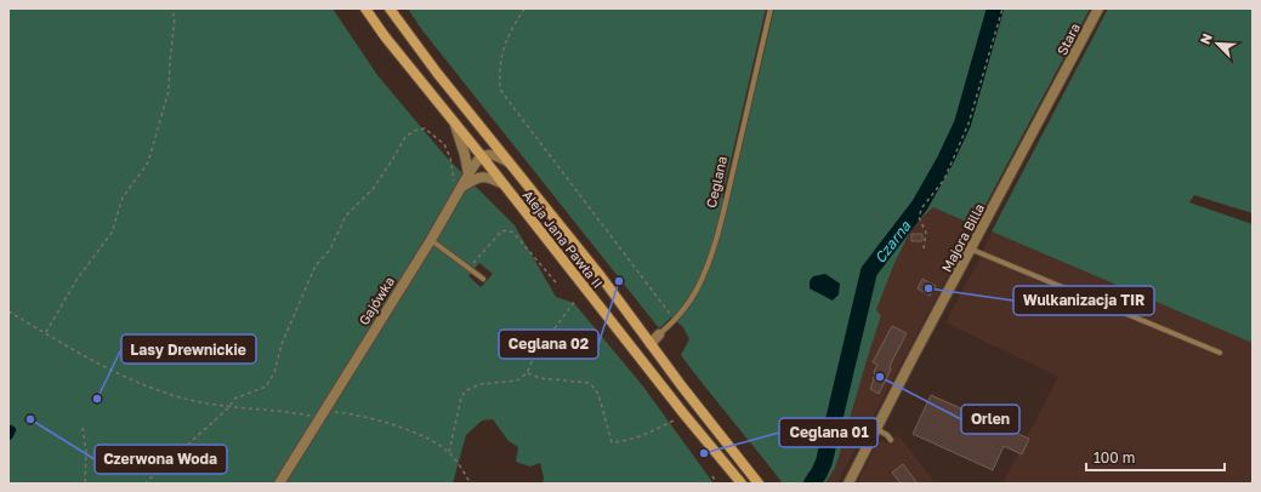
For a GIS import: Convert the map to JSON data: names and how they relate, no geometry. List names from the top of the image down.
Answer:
{
  "streets": {
    "main road": ["Aleja Jana Pawła II"],
    "street": [
      "Stara",
      "Ceglana",
      "Majora Billa",
      "Gajówka"
    ]
  },
  "crossings": [
    ["Stara", "Majora Billa"],
    ["Ceglana", "Aleja Jana Pawła II"],
    ["Aleja Jana Pawła II", "Gajówka"]
  ],
  "water": ["Czarna"],
  "places": [
    "Ceglana 02",
    "Wulkanizacja TIR",
    "Orlen",
    "Lasy Drewnickie",
    "Czerwona Woda",
    "Ceglana 01"
  ],
  "scale_bar": "100 m",
  "north": "top left"
}
